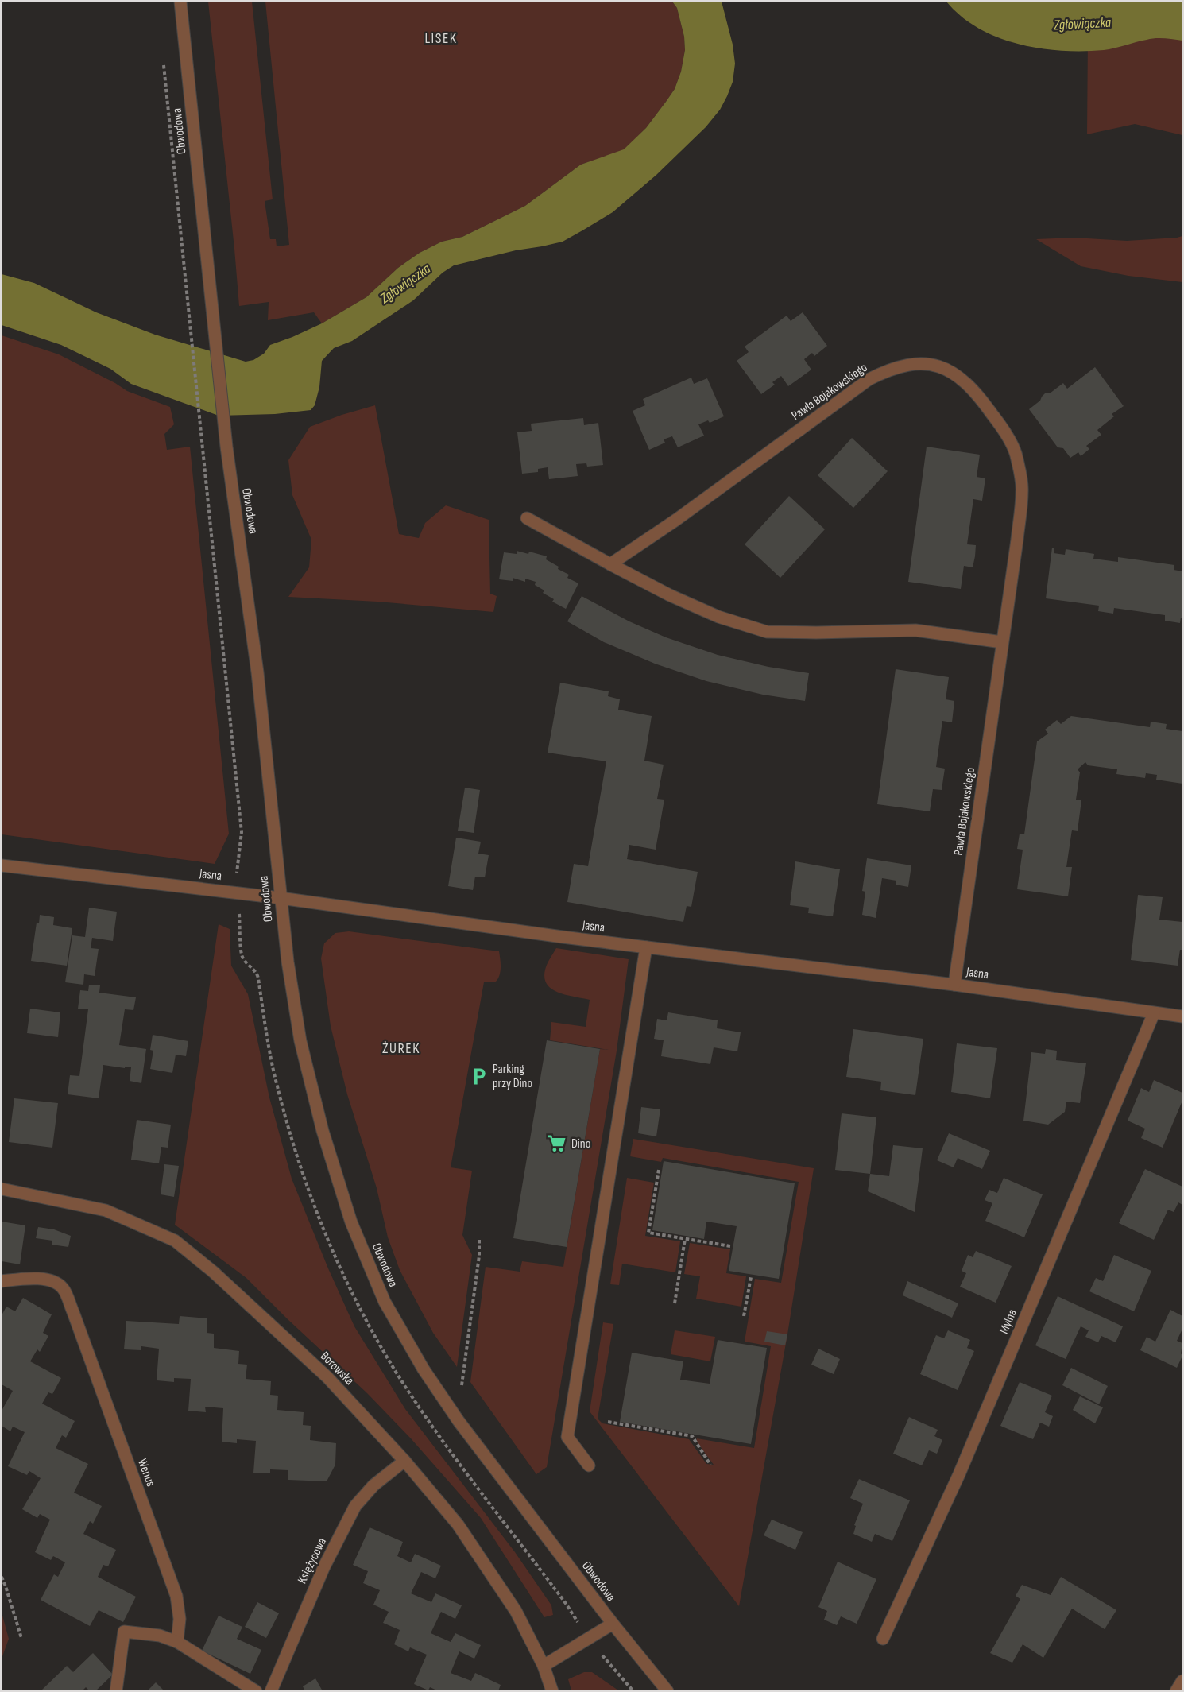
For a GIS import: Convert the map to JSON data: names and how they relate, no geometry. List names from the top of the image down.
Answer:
{
  "streets": {
    "street": [
      "Obwodowa",
      "Pawła Bojakowskiego",
      "Jasna",
      "Mylna",
      "Borowska",
      "Wenus",
      "Księżycowa"
    ]
  },
  "crossings": [
    ["Obwodowa", "Jasna"],
    ["Pawła Bojakowskiego", "Jasna"],
    ["Jasna", "Mylna"],
    ["Borowska", "Księżycowa"]
  ],
  "districts": ["LISEK", "ŻUREK"],
  "water": ["Zgłowiączka"],
  "places": {
    "parking": ["Parking przy Dino"],
    "supermarket": ["Dino"]
  }
}
